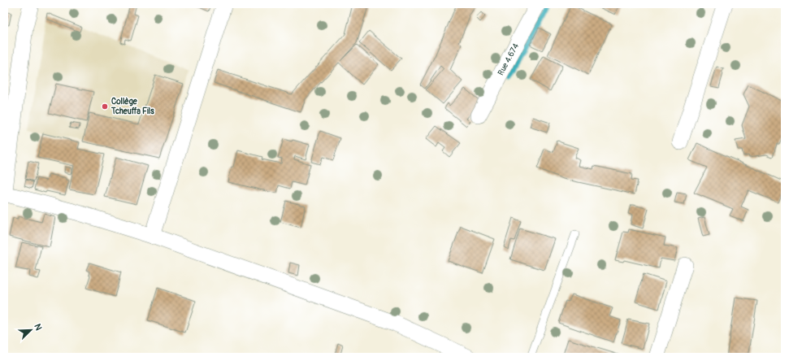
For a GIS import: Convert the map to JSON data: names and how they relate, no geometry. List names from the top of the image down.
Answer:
{
  "streets": {
    "street": ["Rue 4.674"]
  },
  "places": ["Collège Tcheuffa Fils"],
  "north": "top right"
}
